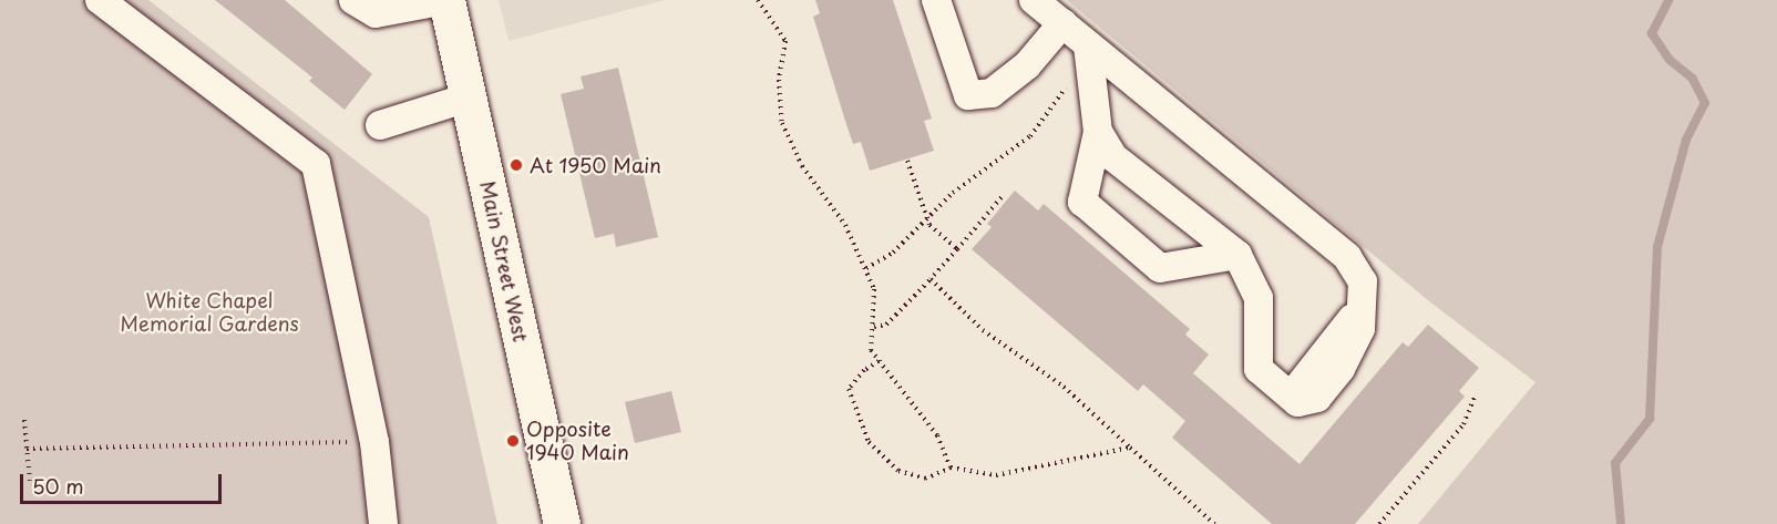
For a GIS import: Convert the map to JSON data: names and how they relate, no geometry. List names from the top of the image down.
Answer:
{
  "streets": {
    "main road": ["Main Street West"]
  },
  "parks": ["White Chapel Memorial Gardens"],
  "places": ["At 1950 Main", "Opposite 1940 Main"],
  "scale_bar": "50 m"
}
